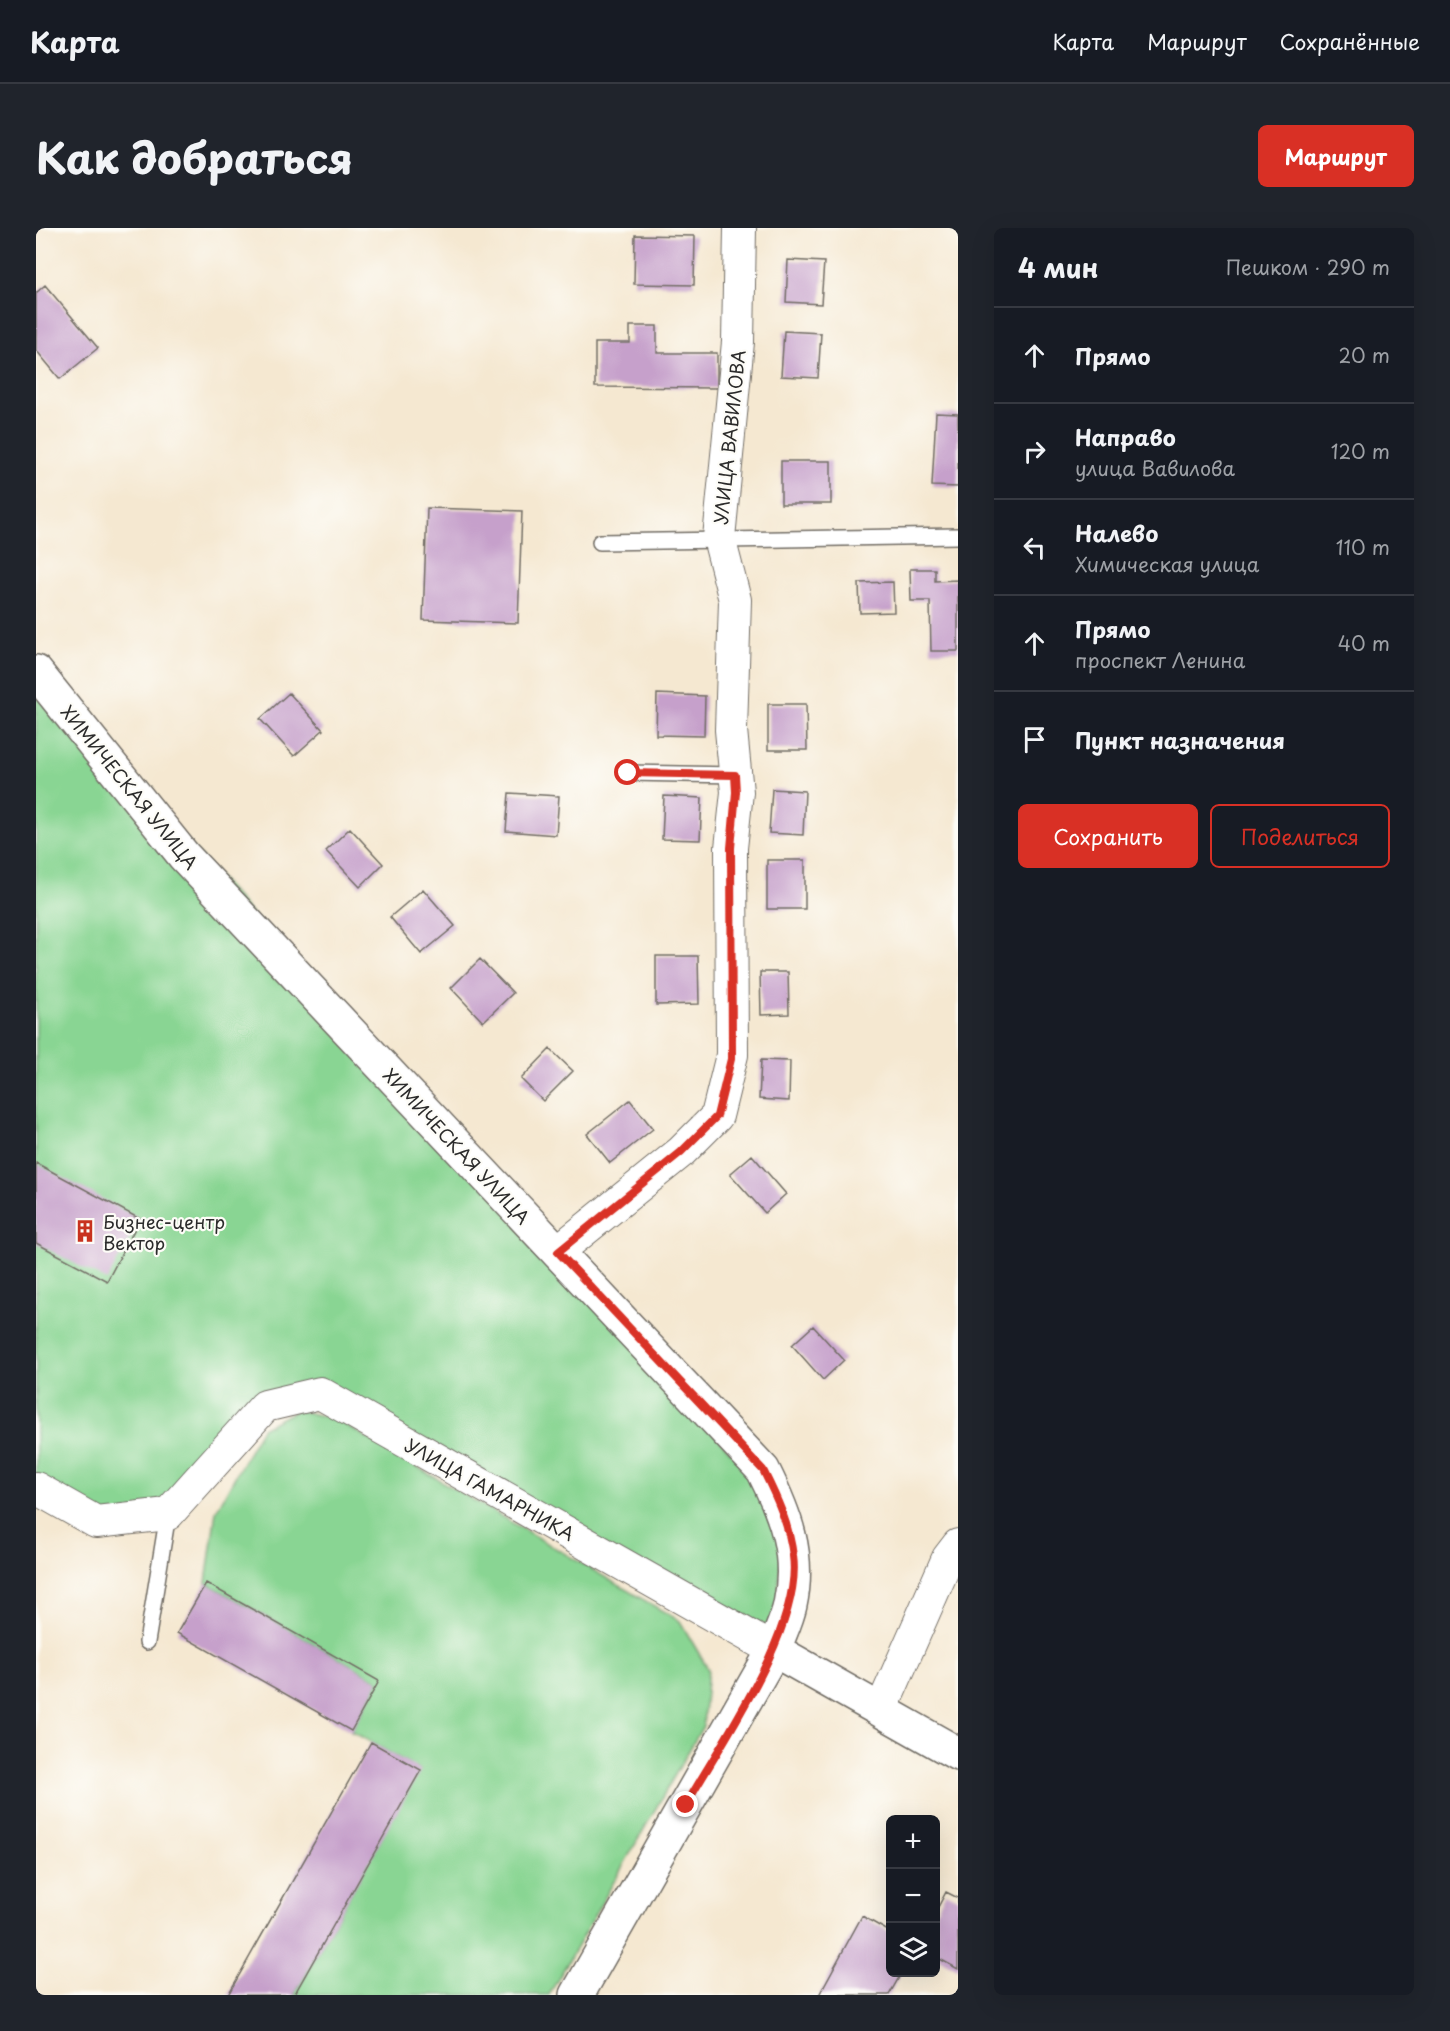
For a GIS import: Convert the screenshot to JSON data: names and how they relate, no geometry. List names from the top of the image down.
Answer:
{
  "streets": {
    "street": ["УЛИЦА ВАВИЛОВА", "ХИМИЧЕСКАЯ УЛИЦА", "УЛИЦА ГАМАРНИКА"]
  },
  "crossings": [
    ["УЛИЦА ВАВИЛОВА", "ХИМИЧЕСКАЯ УЛИЦА"],
    ["ХИМИЧЕСКАЯ УЛИЦА", "УЛИЦА ГАМАРНИКА"]
  ],
  "places": {
    "building": ["Бизнес-центр Вектор"]
  },
  "page": {
    "header": "Карта",
    "nav": ["Карта", "Маршрут", "Сохранённые"],
    "title": "Как добраться",
    "buttons": [
      "Маршрут",
      ["Сохранить", "Поделиться"]
    ],
    "heading": ["4 мин", "Пешком · 290 m"],
    "list": [
      ["Прямо", "20 m"],
      ["Направо", "улица Вавилова", "120 m"],
      ["Налево", "Химическая улица", "110 m"],
      ["Прямо", "проспект Ленина", "40 m"],
      "Пункт назначения"
    ],
    "map_buttons": ["+", "−"]
  }
}
